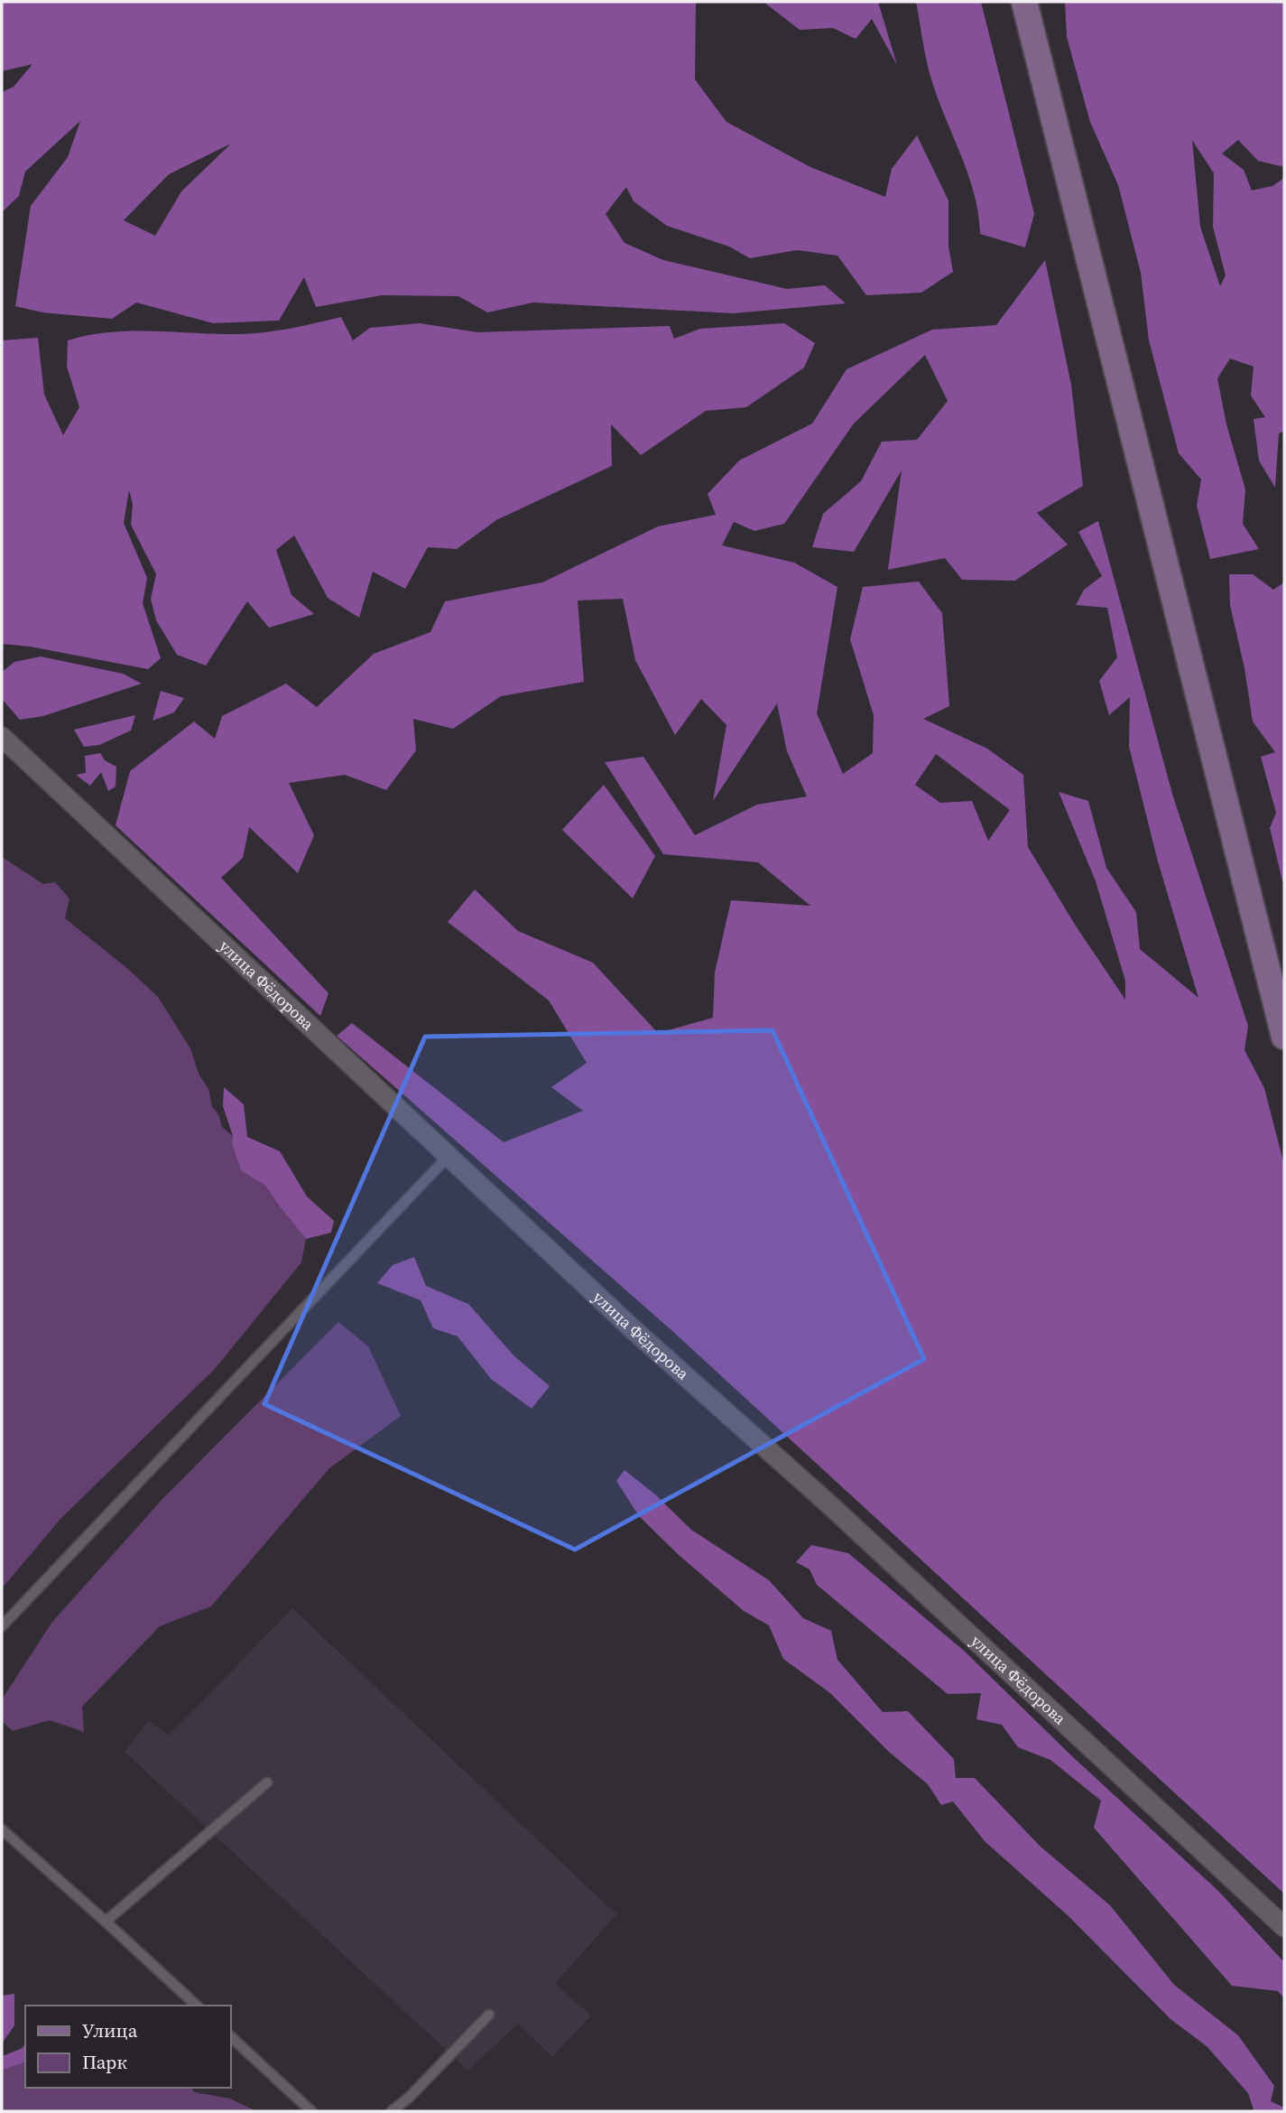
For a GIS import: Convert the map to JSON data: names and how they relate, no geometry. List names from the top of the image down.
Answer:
{
  "streets": {
    "street": ["улица Фёдорова"]
  },
  "legend": ["Улица", "Парк"]
}
